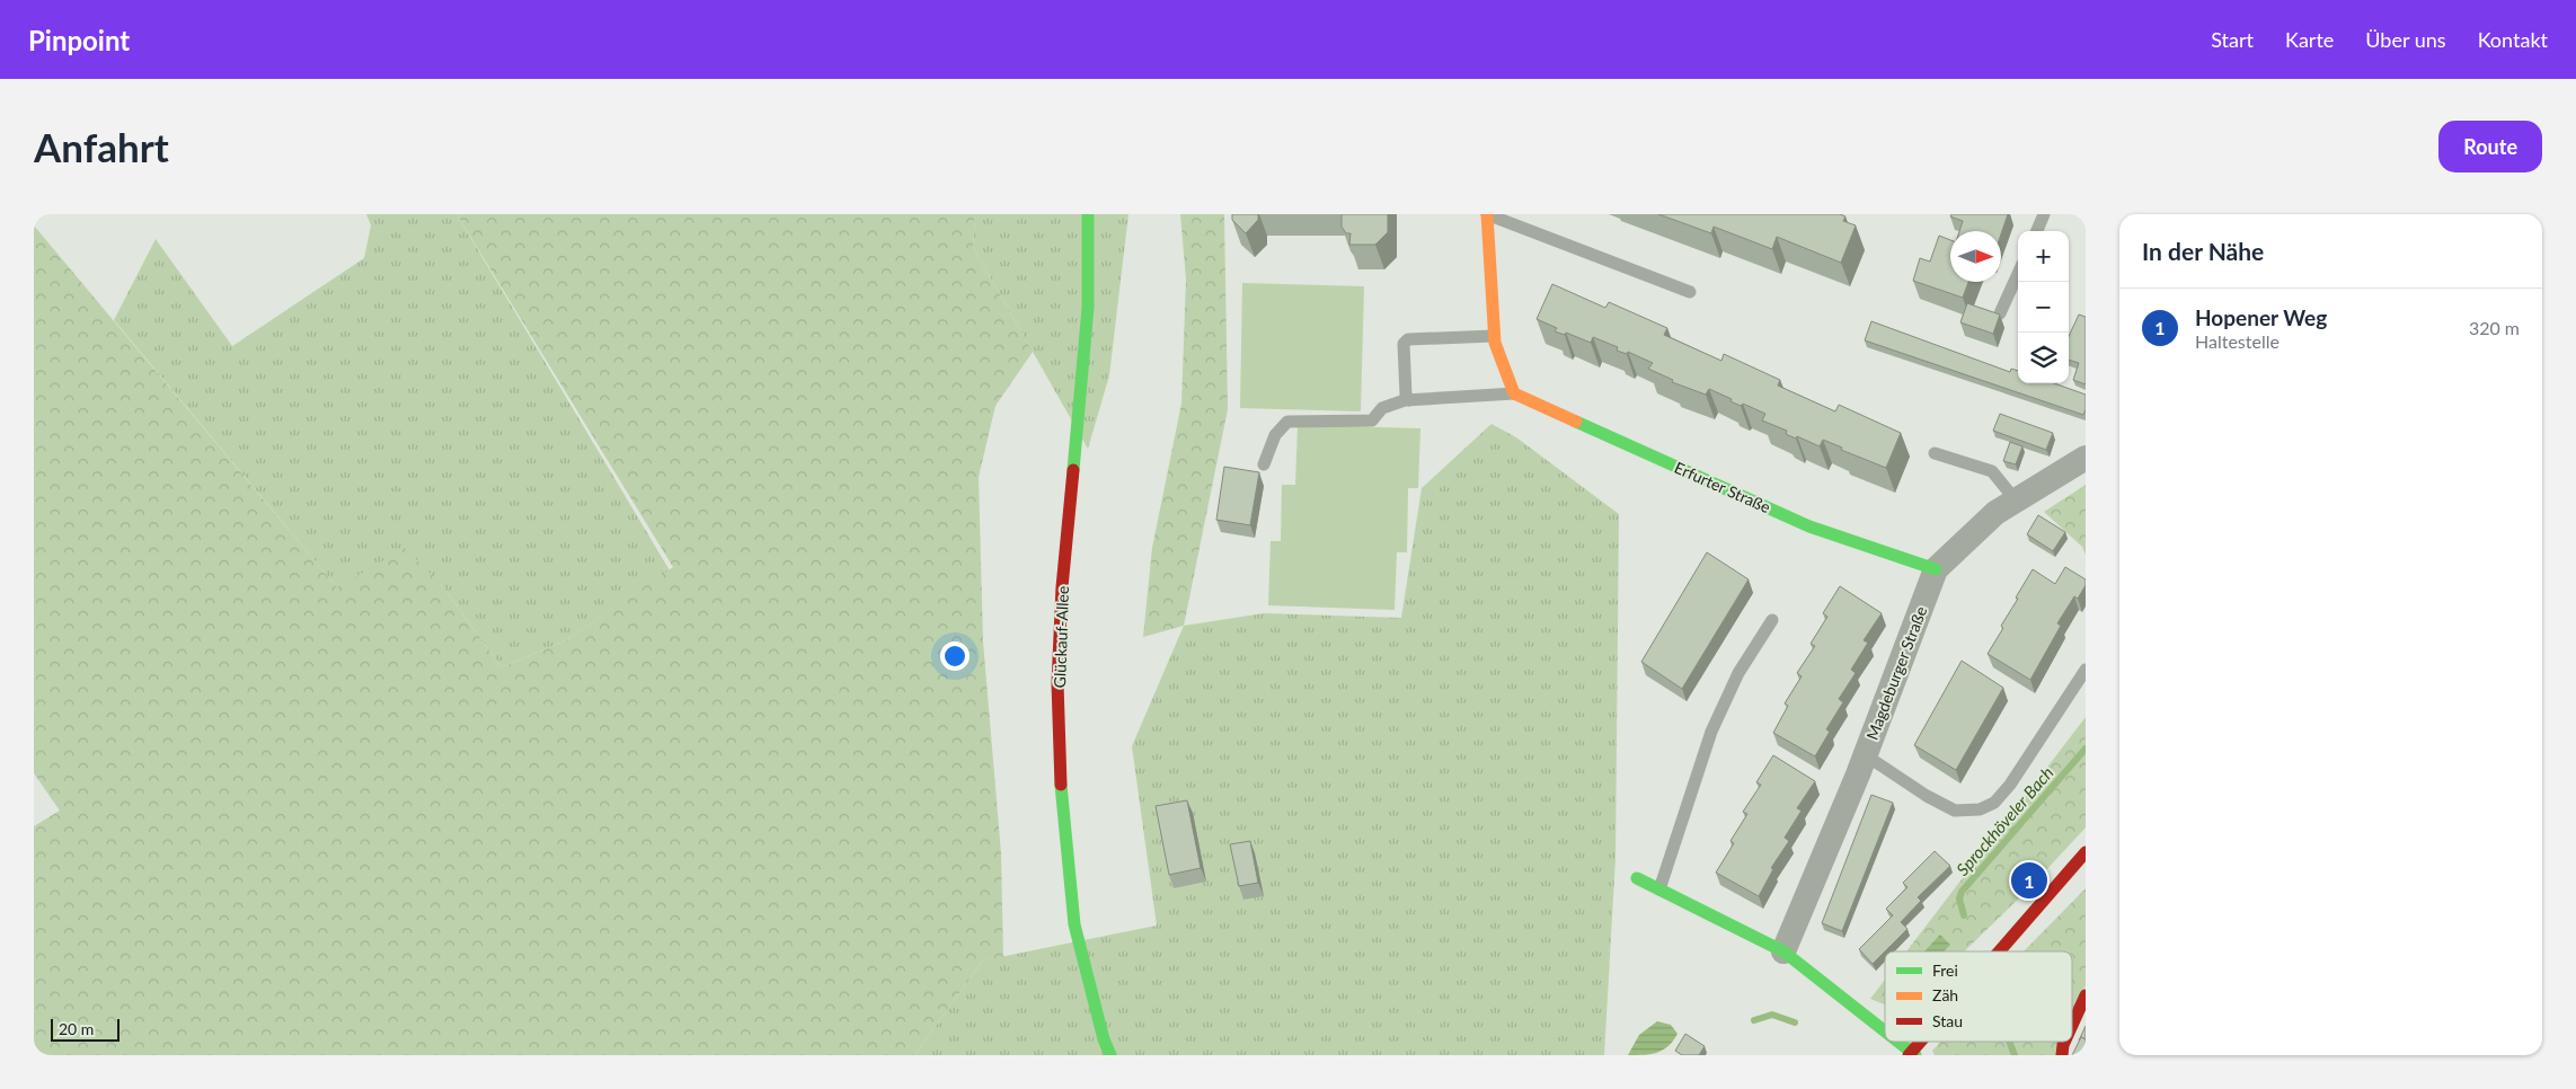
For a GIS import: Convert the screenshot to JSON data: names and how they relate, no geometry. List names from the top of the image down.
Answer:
{
  "streets": {
    "main road": ["Erfurter Straße", "Glückauf-Allee"],
    "street": ["Magdeburger Straße"]
  },
  "crossings": [
    ["Erfurter Straße", "Magdeburger Straße"]
  ],
  "water": ["Sprockhöveler Bach"],
  "legend": ["Frei", "Zäh", "Stau"],
  "scale_bar": "20 m",
  "north": "right",
  "page": {
    "header": "Pinpoint",
    "nav": [
      "Start",
      "Karte",
      "Über uns",
      "Kontakt"
    ],
    "buttons": "Route",
    "title": "Anfahrt",
    "heading": "In der Nähe",
    "map_buttons": ["+", "−"],
    "list": [
      {
        "mark": "1",
        "name": "Hopener Weg",
        "note": "Haltestelle",
        "value": "320 m"
      }
    ],
    "pins": "1",
    "scale": "20 m"
  }
}
